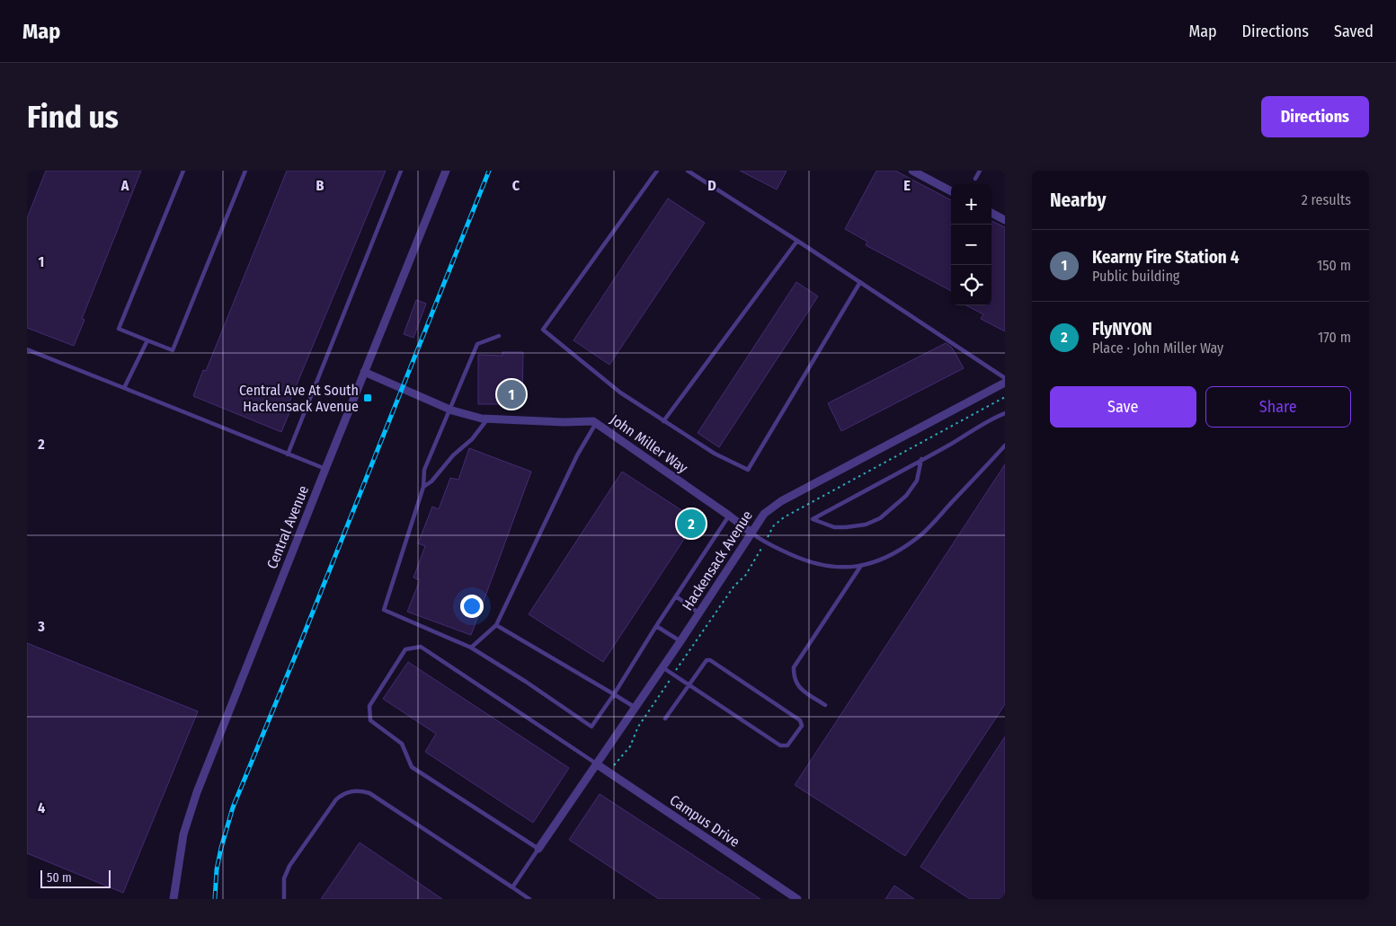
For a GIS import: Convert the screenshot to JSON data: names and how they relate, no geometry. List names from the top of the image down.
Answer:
{
  "streets": {
    "street": [
      "John Miller Way",
      "Central Avenue",
      "Hackensack Avenue",
      "Campus Drive"
    ]
  },
  "crossings": [
    ["John Miller Way", "Central Avenue"],
    ["John Miller Way", "Hackensack Avenue"],
    ["Hackensack Avenue", "Campus Drive"]
  ],
  "places": {
    "transit": ["Central Ave At South Hackensack Avenue"]
  },
  "scale_bar": "50 m",
  "page": {
    "header": "Map",
    "nav": ["Map", "Directions", "Saved"],
    "buttons": [
      "Directions",
      ["Save", "Share"]
    ],
    "title": "Find us",
    "heading": ["Nearby", "2 results"],
    "map_buttons": ["+", "−"],
    "list": [
      {
        "mark": "1",
        "name": "Kearny Fire Station 4",
        "note": "Public building",
        "value": "150 m"
      },
      {
        "mark": "2",
        "name": "FlyNYON",
        "note": "Place · John Miller Way",
        "value": "170 m"
      }
    ],
    "pins": ["1", "2"],
    "scale": "50 m"
  },
  "grid": {
    "columns": [
      "A",
      "B",
      "C",
      "D",
      "E"
    ],
    "rows": [
      "1",
      "2",
      "3",
      "4"
    ]
  }
}
